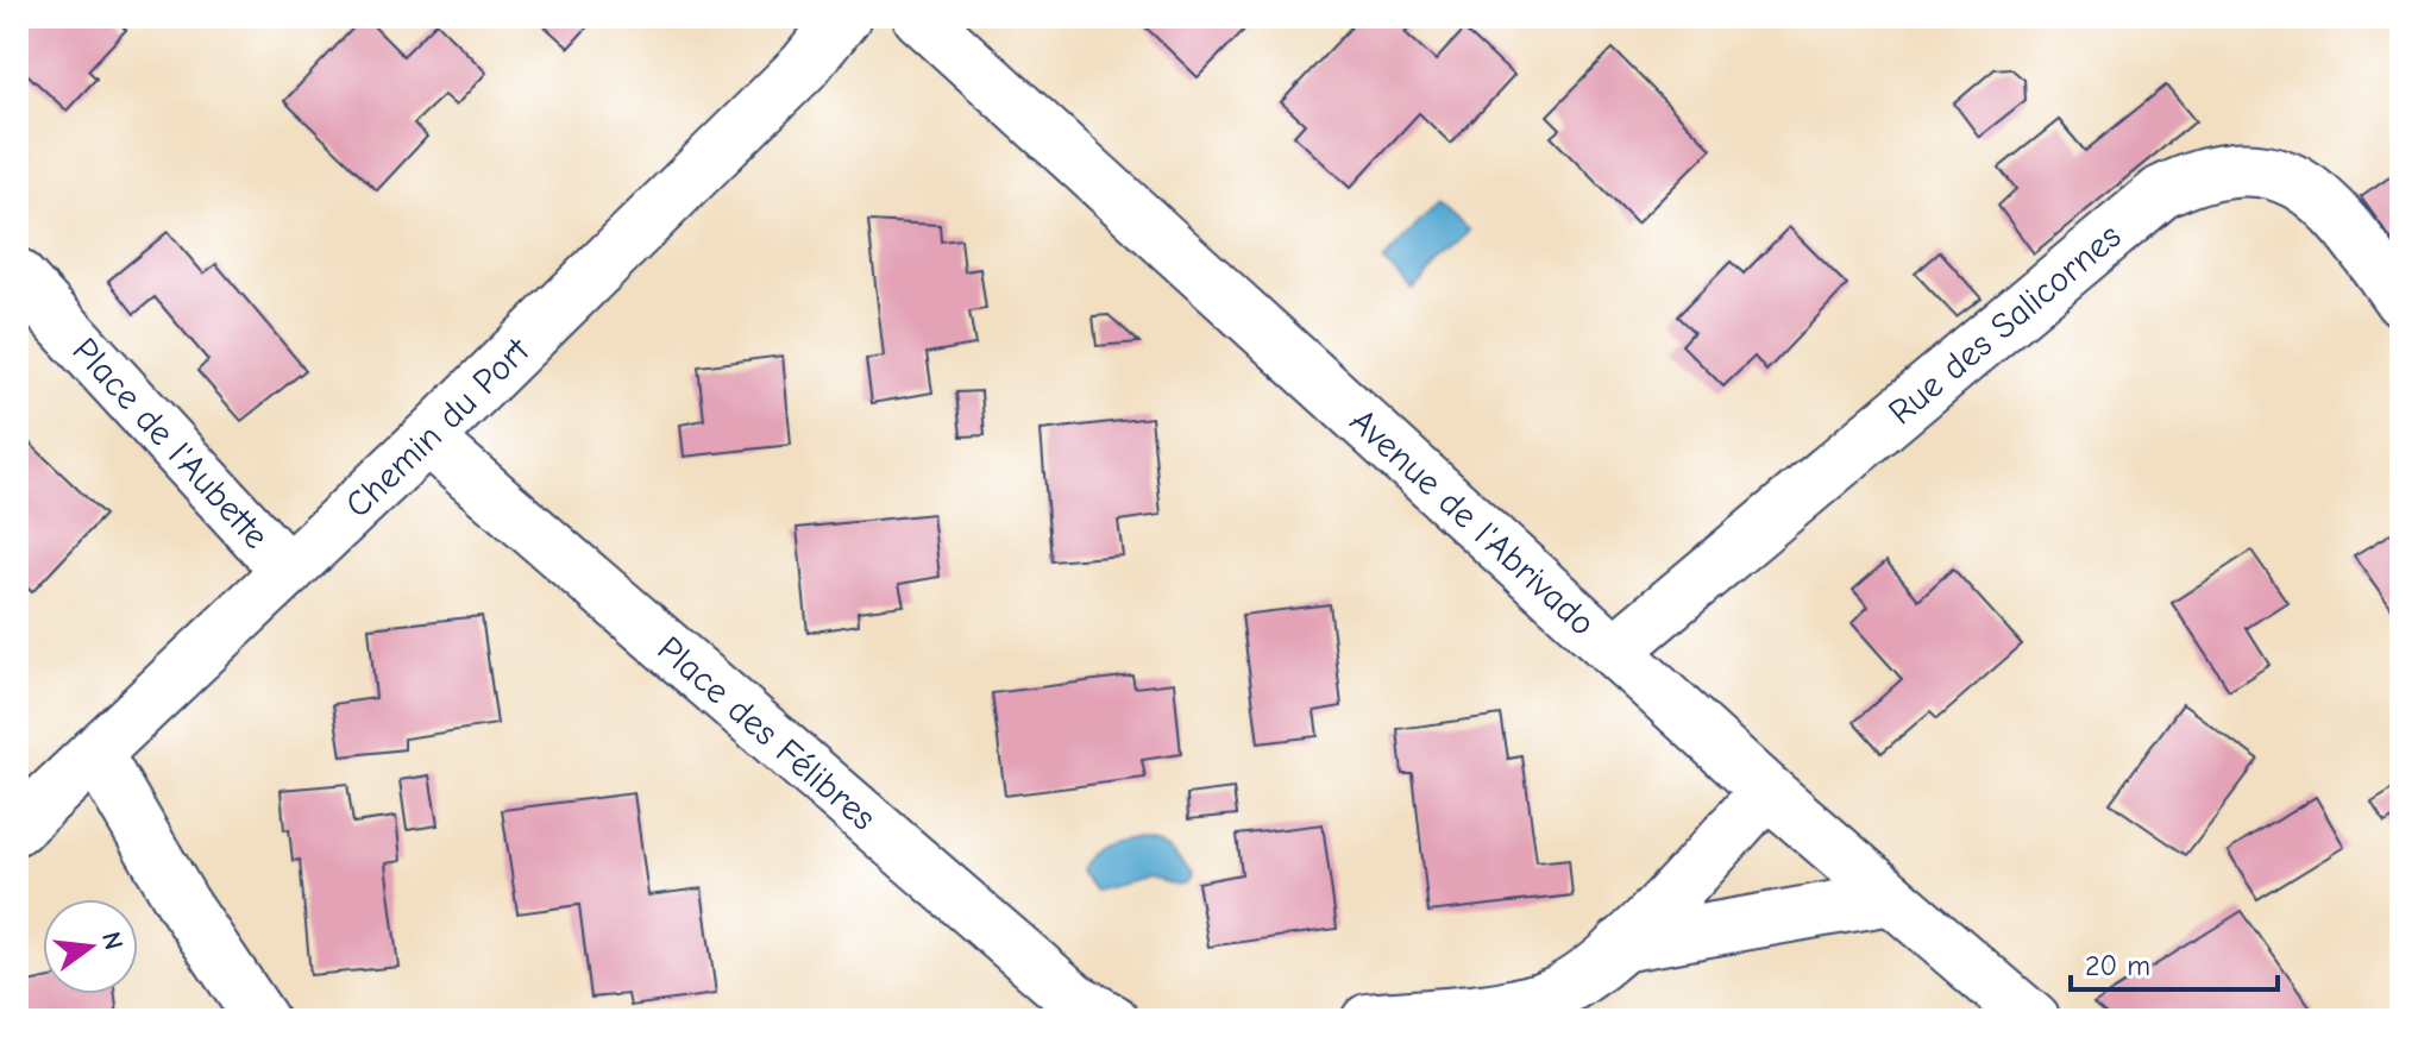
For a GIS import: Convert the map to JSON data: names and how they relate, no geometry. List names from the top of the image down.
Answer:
{
  "streets": {
    "street": [
      "Rue des Salicornes",
      "Chemin du Port",
      "Place de l'Aubette",
      "Avenue de l'Abrivado",
      "Place des Félibres"
    ]
  },
  "crossings": [
    ["Rue des Salicornes", "Avenue de l'Abrivado"],
    ["Chemin du Port", "Place de l'Aubette"],
    ["Chemin du Port", "Place des Félibres"]
  ],
  "scale_bar": "20 m",
  "north": "right"
}
